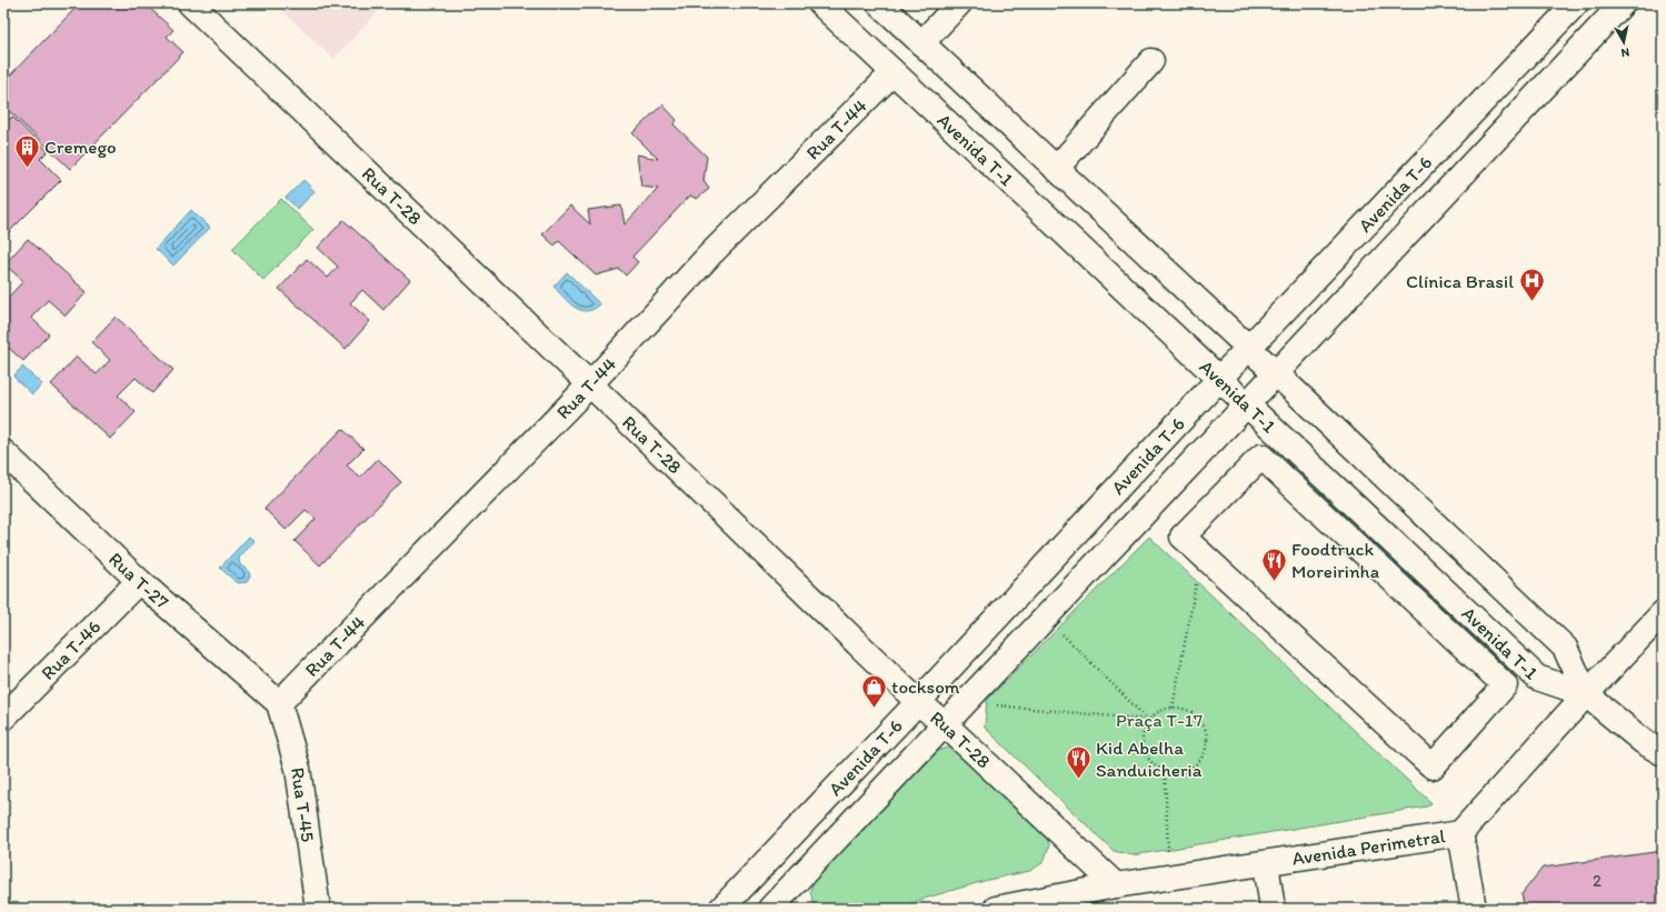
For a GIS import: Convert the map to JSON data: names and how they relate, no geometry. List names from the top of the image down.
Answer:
{
  "streets": {
    "street": [
      "Rua T-44",
      "Avenida T-1",
      "Avenida T-6",
      "Rua T-28",
      "Rua T-27",
      "Rua T-46",
      "Rua T-45",
      "Avenida Perimetral"
    ]
  },
  "crossings": [
    ["Rua T-44", "Avenida T-1"],
    ["Rua T-44", "Rua T-28"],
    ["Rua T-44", "Rua T-27"],
    ["Rua T-44", "Rua T-45"],
    ["Avenida T-1", "Avenida T-6"],
    ["Avenida T-1", "Avenida Perimetral"],
    ["Avenida T-6", "Rua T-28"],
    ["Rua T-28", "Avenida Perimetral"],
    ["Rua T-27", "Rua T-46"],
    ["Rua T-27", "Rua T-45"]
  ],
  "parks": ["Praça T-17"],
  "places": {
    "building": ["Cremego"],
    "hospital": ["Clínica Brasil"],
    "restaurant": ["Foodtruck Moreirinha", "Kid Abelha Sanduicheria"],
    "shop": ["tocksom"]
  },
  "house_numbers": ["2"],
  "north": "bottom"
}
